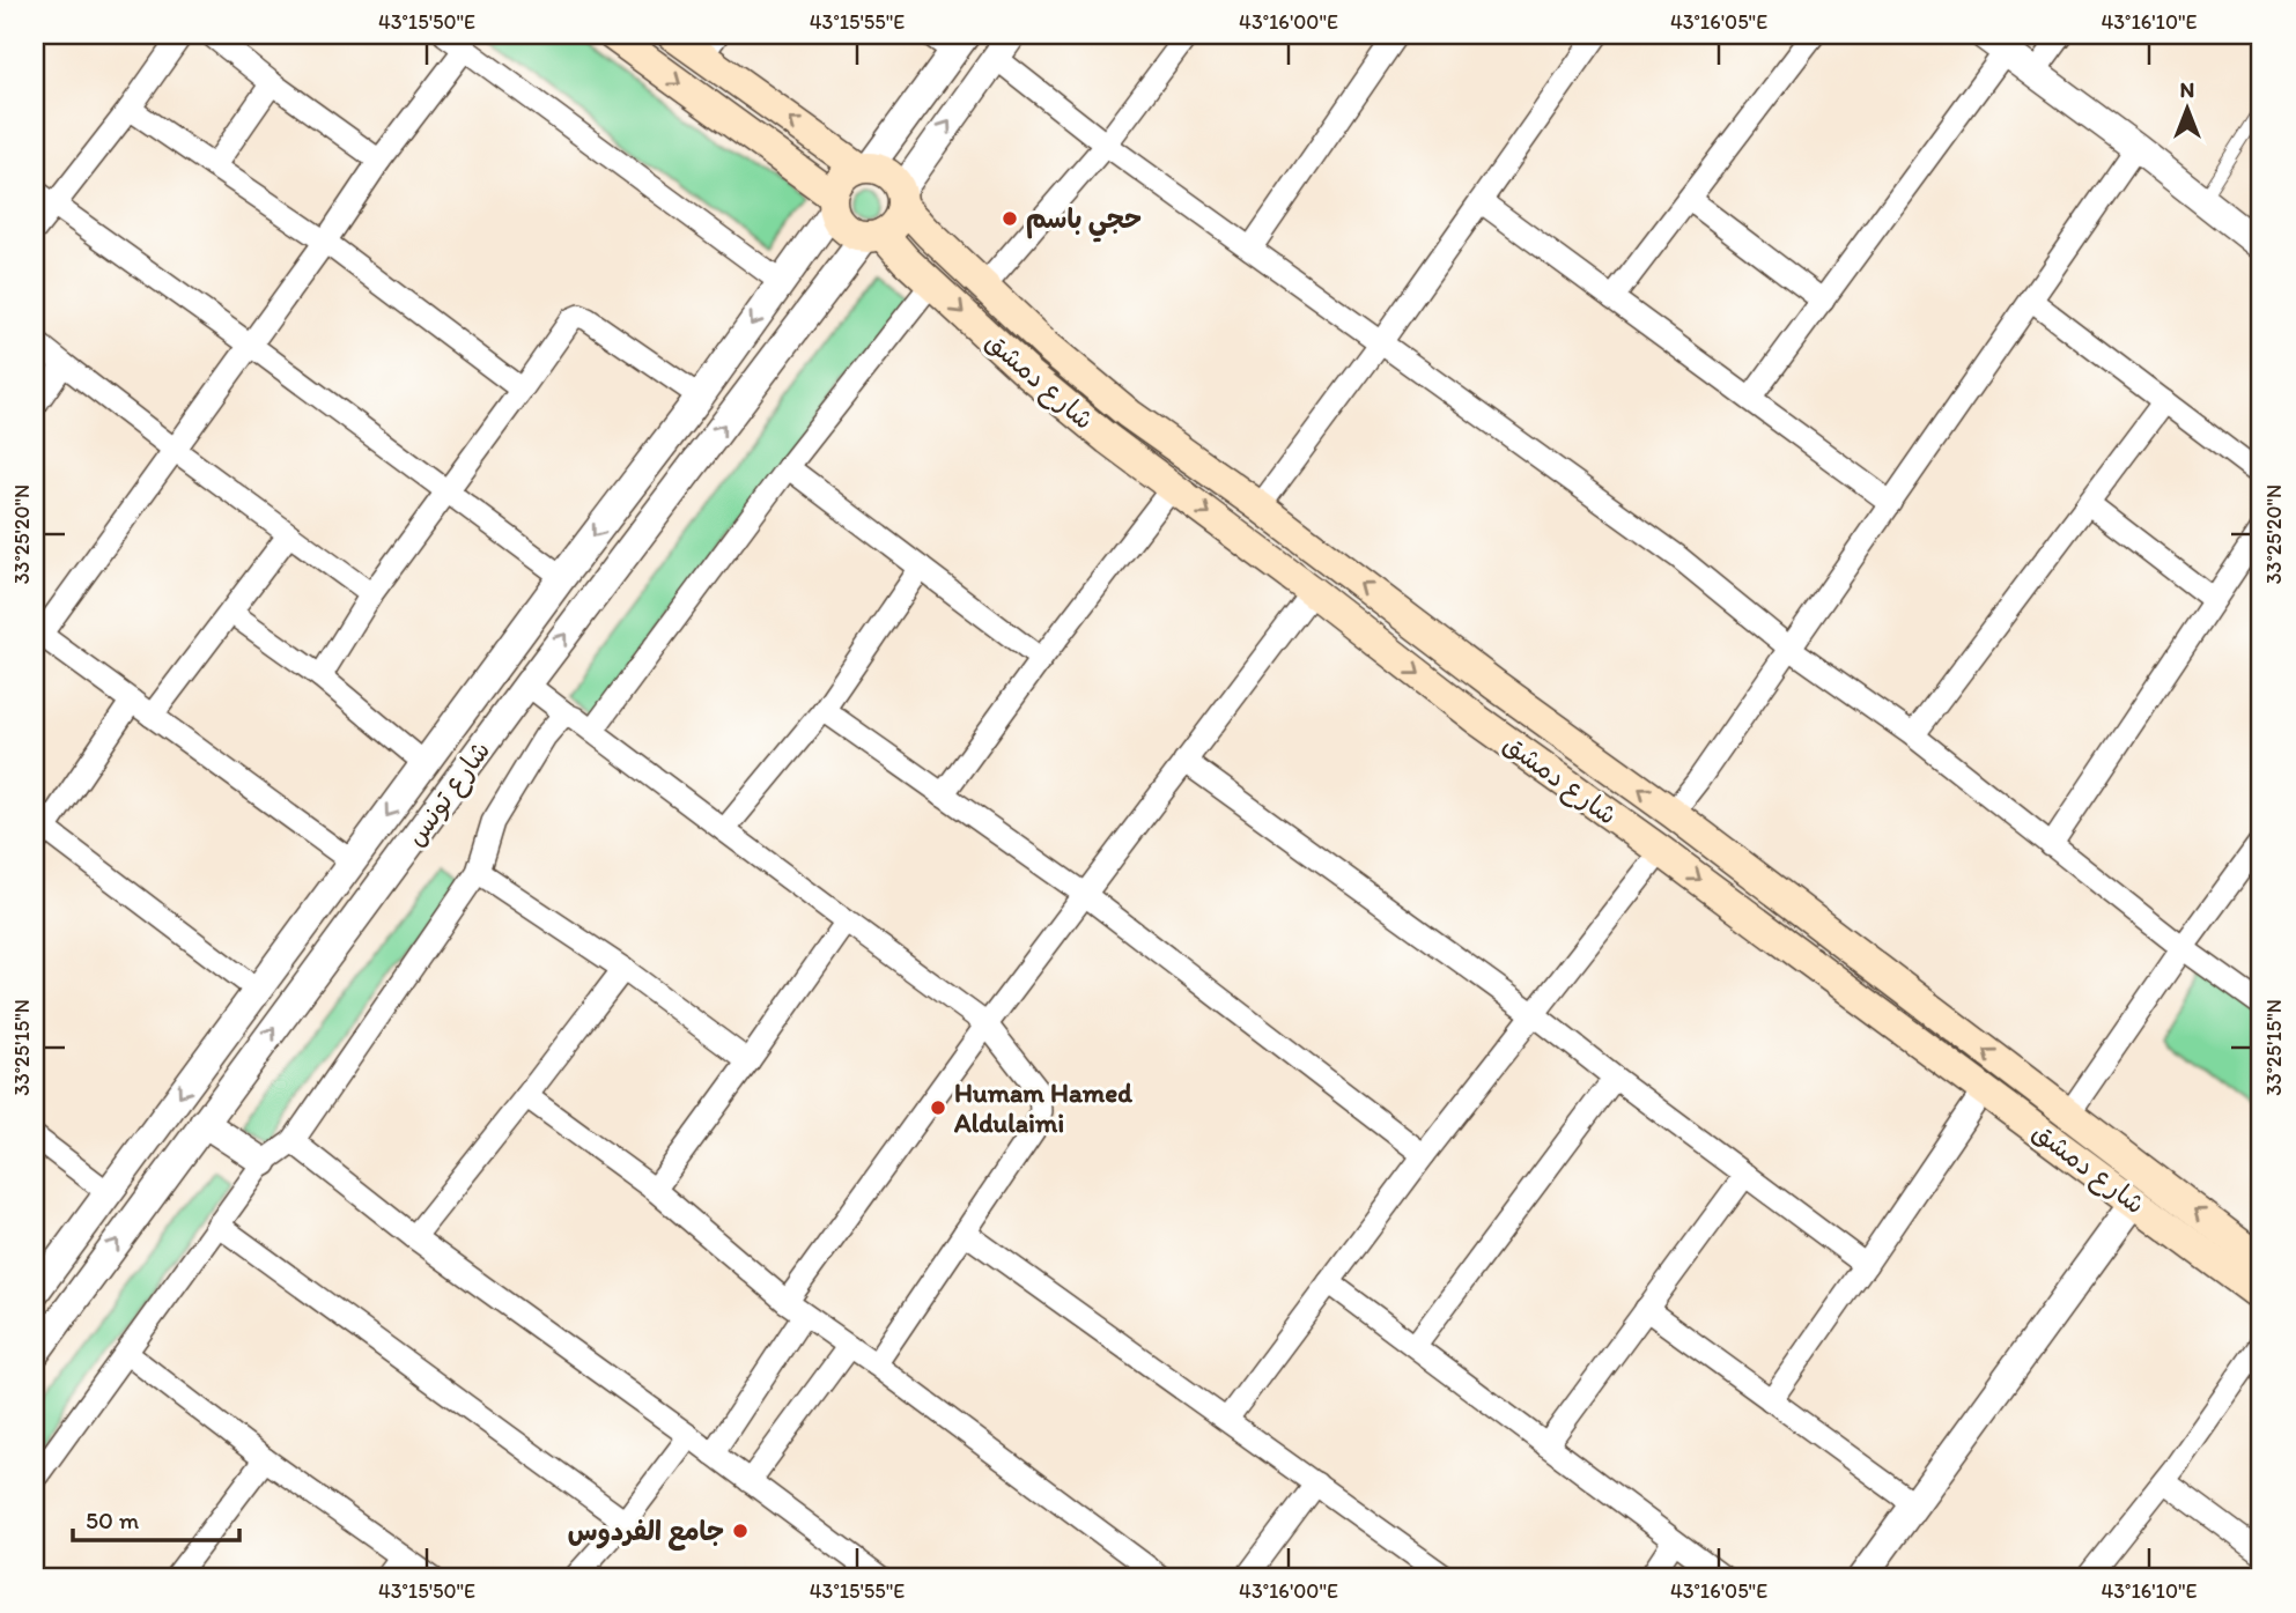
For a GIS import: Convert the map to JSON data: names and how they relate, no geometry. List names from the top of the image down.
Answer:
{
  "streets": {
    "main road": ["شارع دمشق"],
    "street": ["شارع تونس"]
  },
  "crossings": [
    ["شارع دمشق", "شارع تونس"]
  ],
  "places": ["حجي باسم", "Humam Hamed Aldulaimi", "جامع الفردوس"],
  "scale_bar": "50 m",
  "north": "top",
  "coordinates": [
    "43°15'50\"E",
    "43°15'55\"E",
    "43°16'00\"E",
    "43°16'05\"E",
    "43°16'10\"E",
    "33°25'20\"N",
    "33°25'15\"N"
  ]
}
